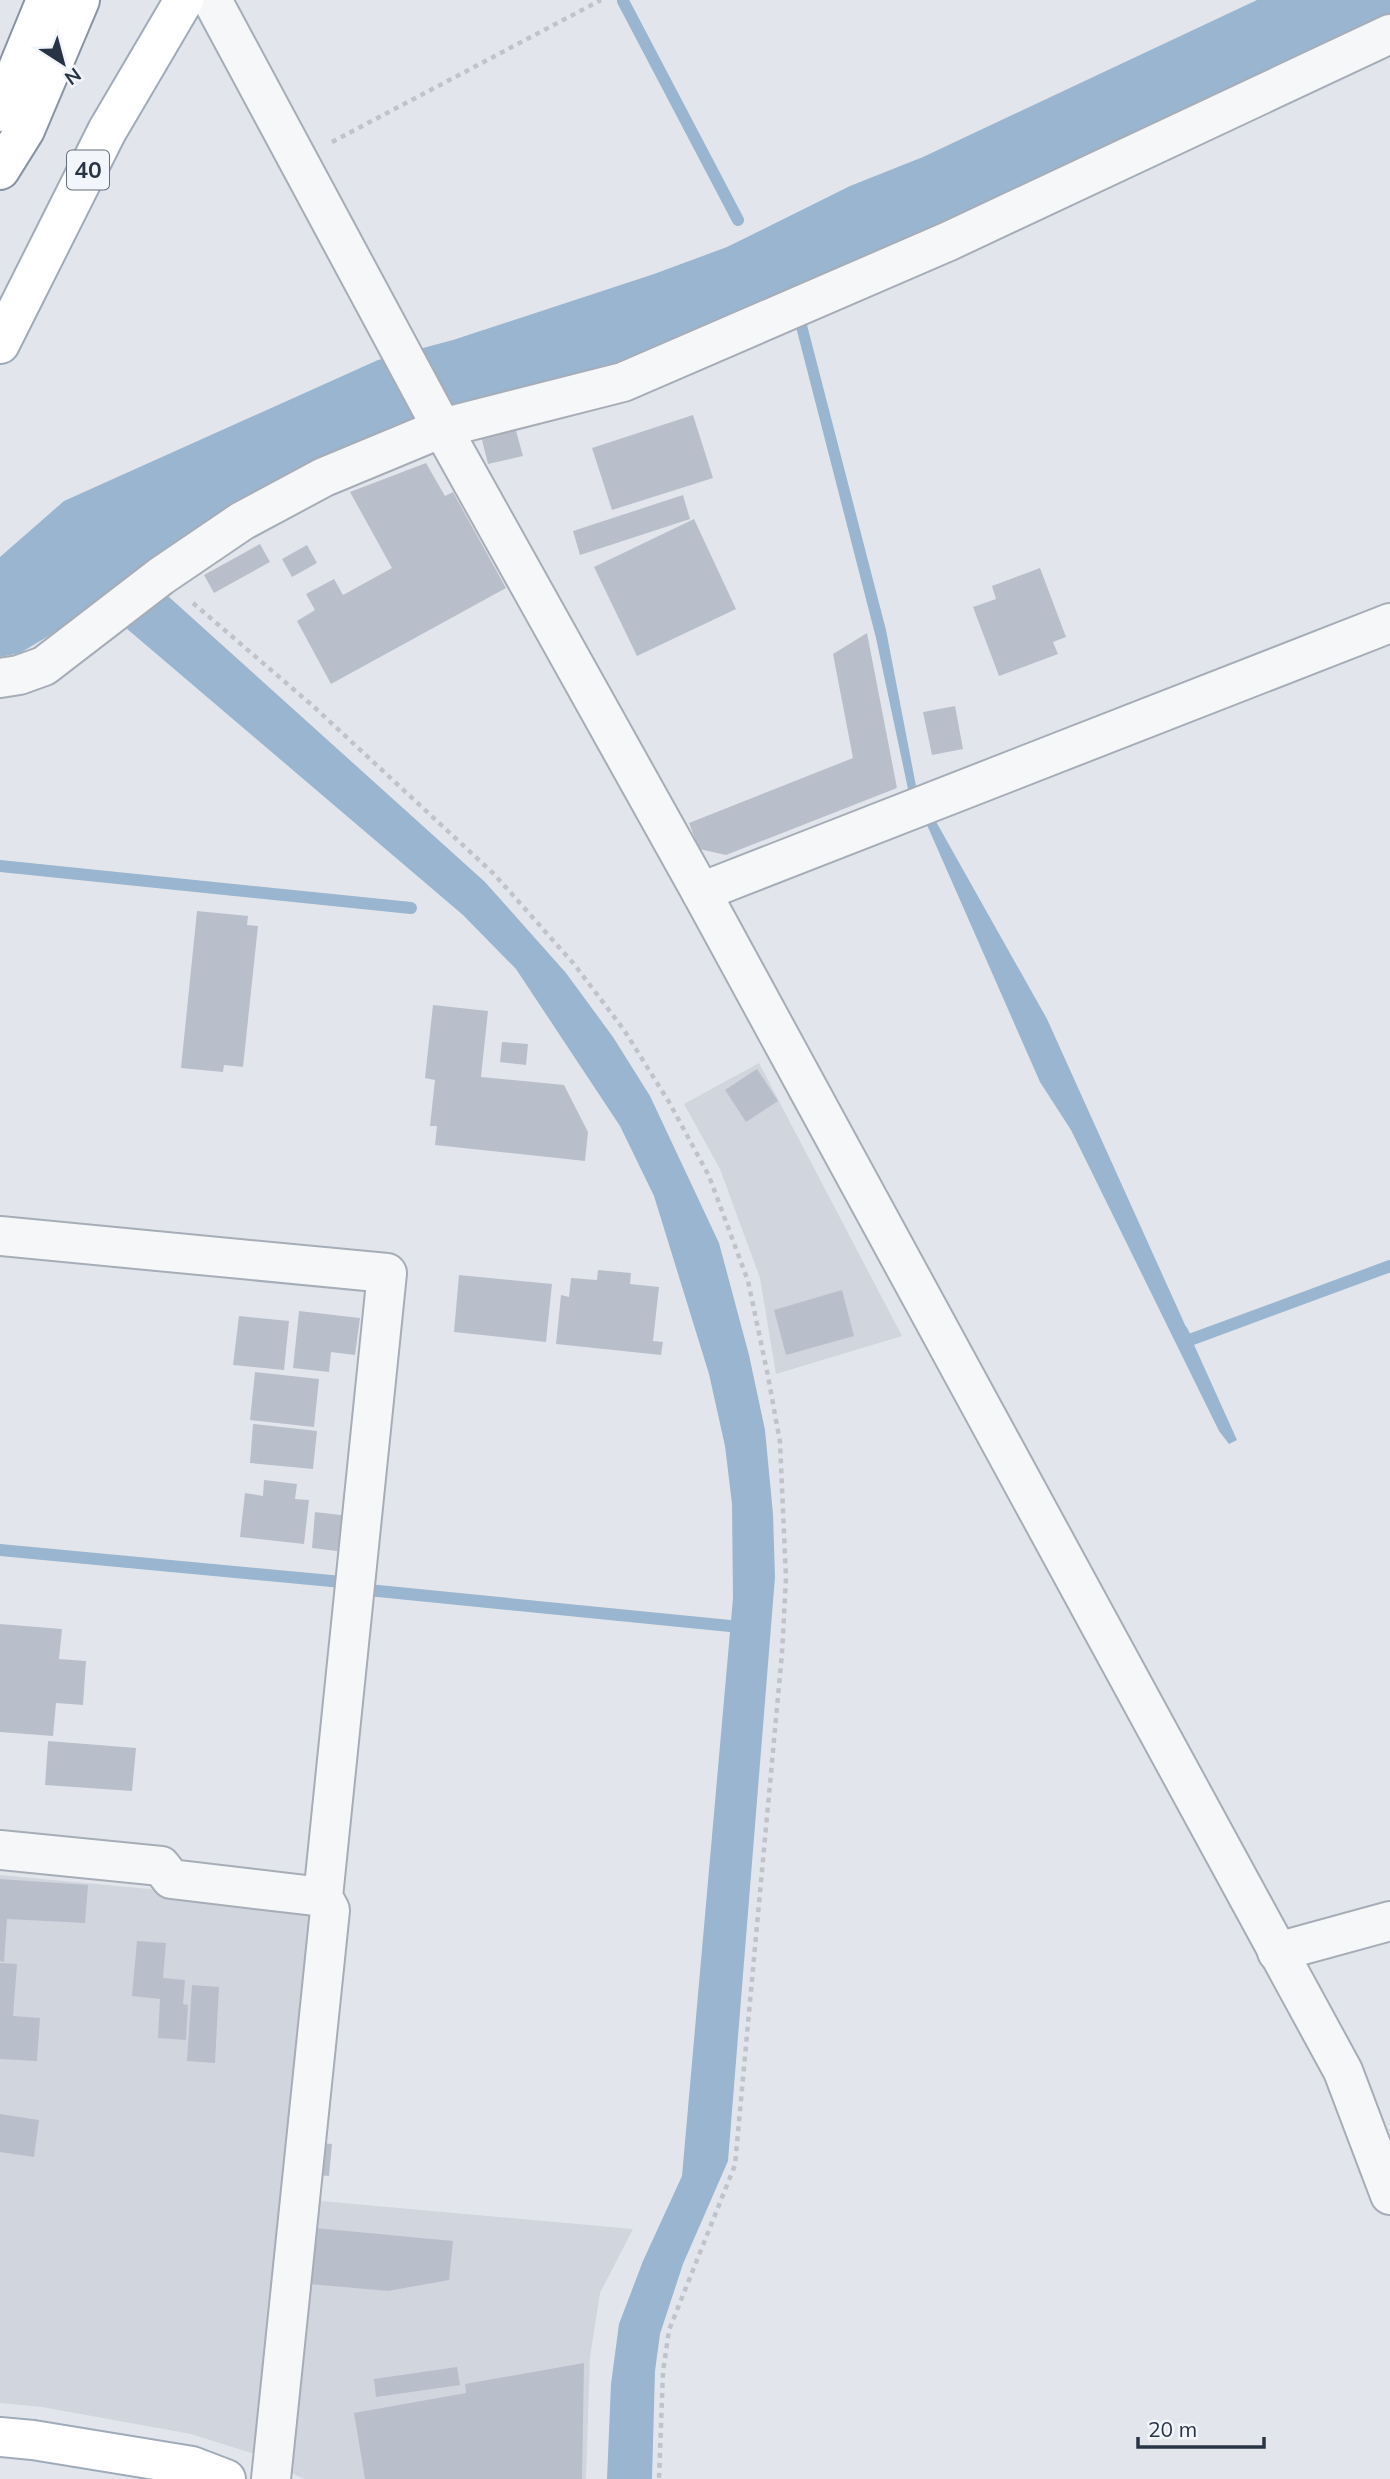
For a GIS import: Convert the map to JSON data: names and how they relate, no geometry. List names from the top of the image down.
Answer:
{
  "streets": {
    "main road": ["40"]
  },
  "scale_bar": "20 m",
  "north": "bottom right"
}
